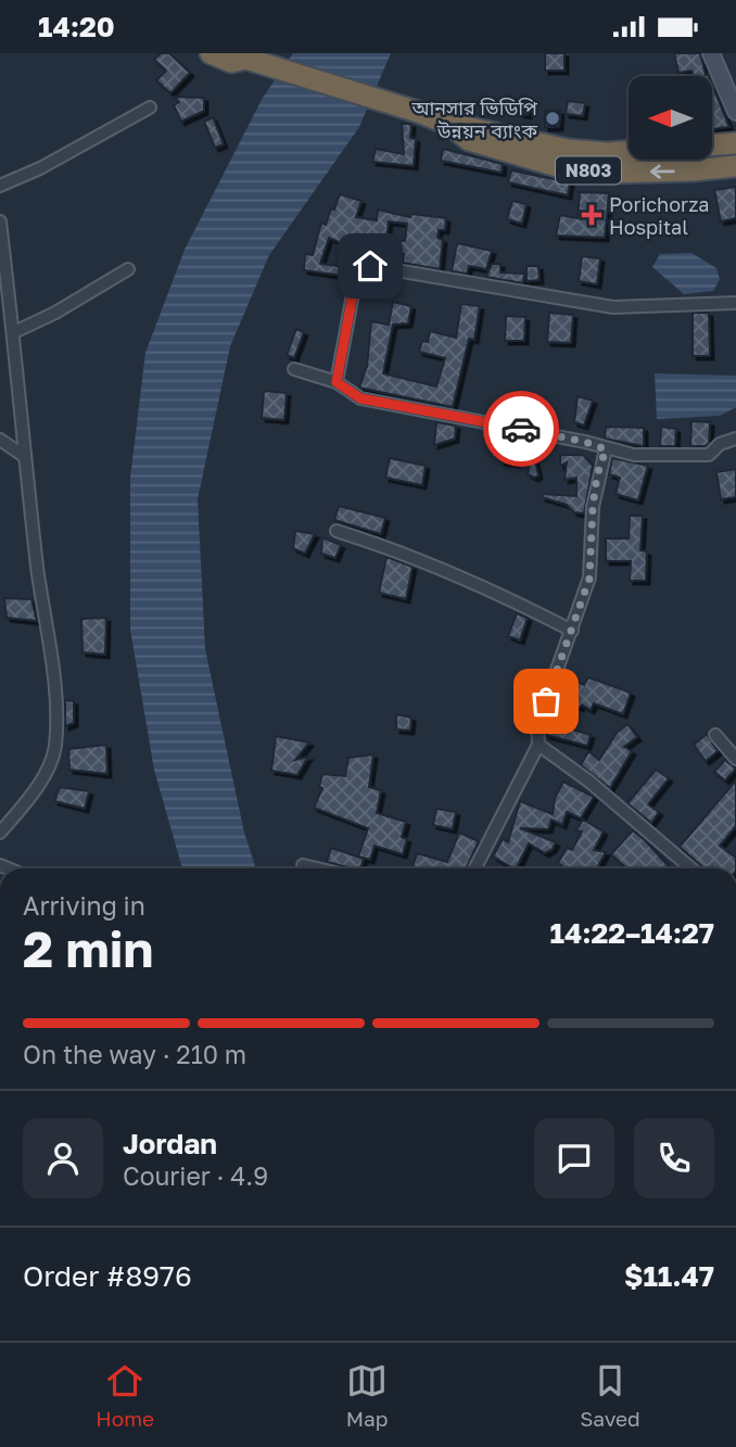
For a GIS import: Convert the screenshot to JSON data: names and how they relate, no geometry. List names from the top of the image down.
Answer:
{
  "streets": {
    "highway": ["N803"]
  },
  "places": {
    "other": ["আনসার ভিডিপি উন্নয়ন ব্যাংক"],
    "health": ["Porichorza Hospital"]
  },
  "north": "left",
  "page": {
    "status": "14:20",
    "heading": ["2 min", "Arriving in", "14:22–14:27"],
    "panel": [
      "Jordan",
      "Courier · 4.9",
      "Order #8976",
      "$11.47"
    ],
    "bar": "On the way · 210 m",
    "tabs": ["Home", "Map", "Saved"]
  }
}
